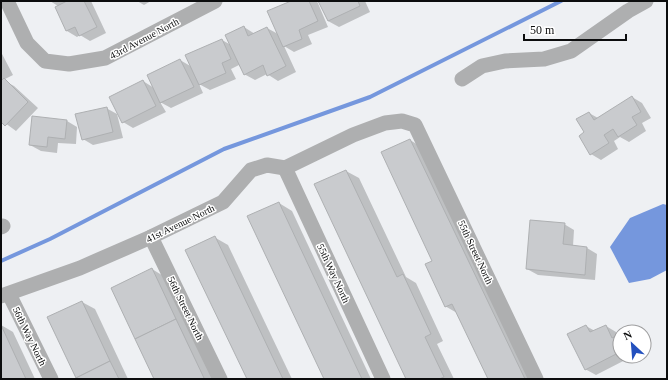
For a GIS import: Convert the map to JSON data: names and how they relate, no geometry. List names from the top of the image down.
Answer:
{
  "streets": {
    "street": [
      "43rd Avenue North",
      "41st Avenue North",
      "55th Street North",
      "55th Way North",
      "56th Street North",
      "56th Way North"
    ]
  },
  "crossings": [
    ["41st Avenue North", "55th Street North"],
    ["41st Avenue North", "55th Way North"],
    ["41st Avenue North", "56th Street North"],
    ["41st Avenue North", "56th Way North"],
    ["55th Street North", "55th Way North"]
  ],
  "scale_bar": "50 m",
  "north": "top left"
}
